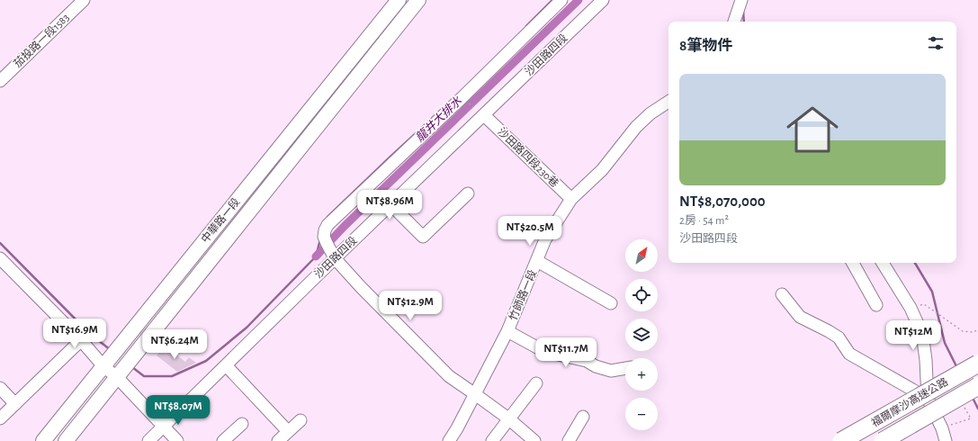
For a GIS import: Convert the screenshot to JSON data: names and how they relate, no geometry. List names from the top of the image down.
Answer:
{
  "streets": {
    "highway": ["福爾摩沙高速公路"],
    "main road": ["中華路一段"],
    "street": [
      "茄投路一段1583",
      "沙田路四段",
      "沙田路四段230巷",
      "竹師路一段"
    ]
  },
  "crossings": [
    ["沙田路四段", "沙田路四段230巷"],
    ["沙田路四段230巷", "竹師路一段"]
  ],
  "water": ["龍井大排水"],
  "north": "top right",
  "page": {
    "heading": "8筆物件",
    "list": [
      {
        "name": "NT$8,070,000",
        "note": "2房 · 54 m² · 沙田路四段"
      }
    ],
    "price": [
      "NT$8.96M",
      "NT$20.5M",
      "NT$12.9M",
      "NT$16.9M",
      "NT$12M",
      "NT$6.24M",
      "NT$11.7M",
      "NT$8.07M"
    ],
    "map_buttons": ["+", "−"]
  }
}
